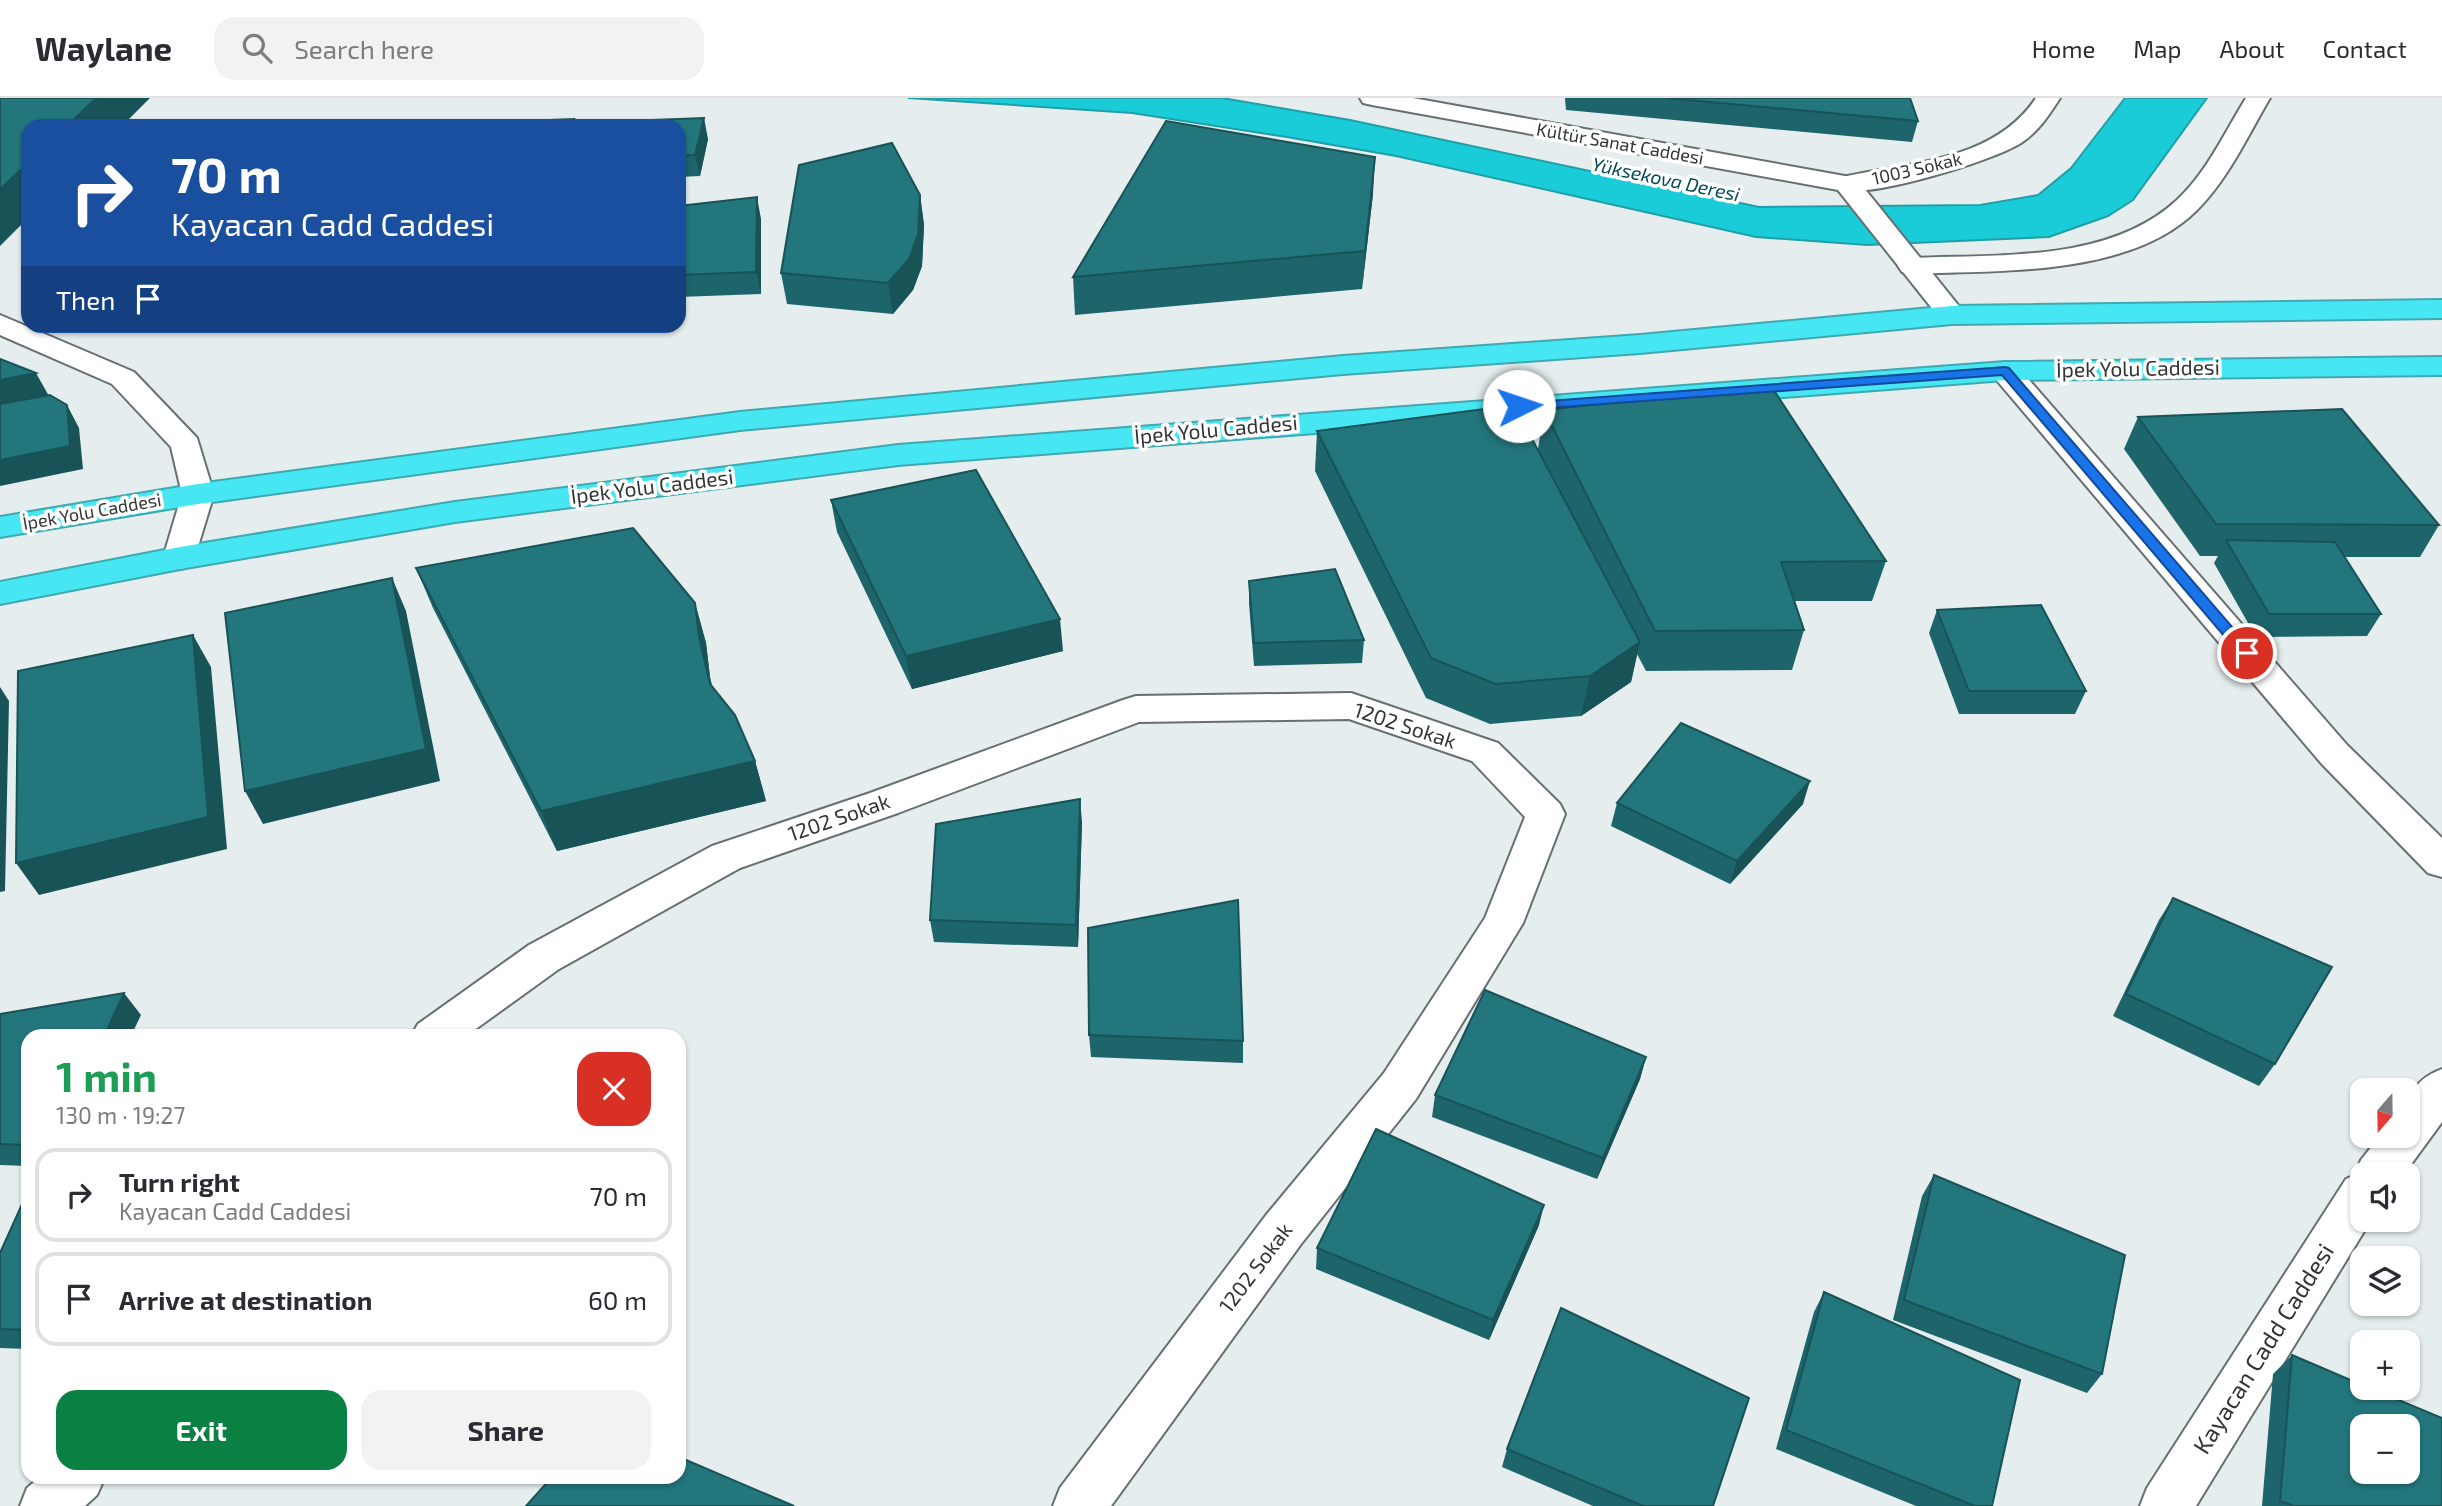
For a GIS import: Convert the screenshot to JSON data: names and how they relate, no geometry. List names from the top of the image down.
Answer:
{
  "streets": {
    "highway": ["İpek Yolu Caddesi"],
    "street": [
      "Kültür Sanat Caddesi",
      "1003 Sokak",
      "1202 Sokak",
      "Kayacan Cadd Caddesi"
    ]
  },
  "crossings": [
    ["Kültür Sanat Caddesi", "1003 Sokak"]
  ],
  "water": ["Yüksekova Deresi"],
  "north": "bottom",
  "page": {
    "header": "Waylane",
    "search": "Search here",
    "nav": [
      "Home",
      "Map",
      "About",
      "Contact"
    ],
    "turn": ["70 m", "Kayacan Cadd Caddesi"],
    "then": "Then",
    "heading": ["1 min", "130 m · 19:27"],
    "map_buttons": ["+", "−"],
    "list": [
      {
        "name": "Turn right",
        "note": "Kayacan Cadd Caddesi",
        "value": "70 m"
      },
      {
        "name": "Arrive at destination",
        "value": "60 m"
      }
    ],
    "buttons": ["Exit", "Share"]
  }
}
